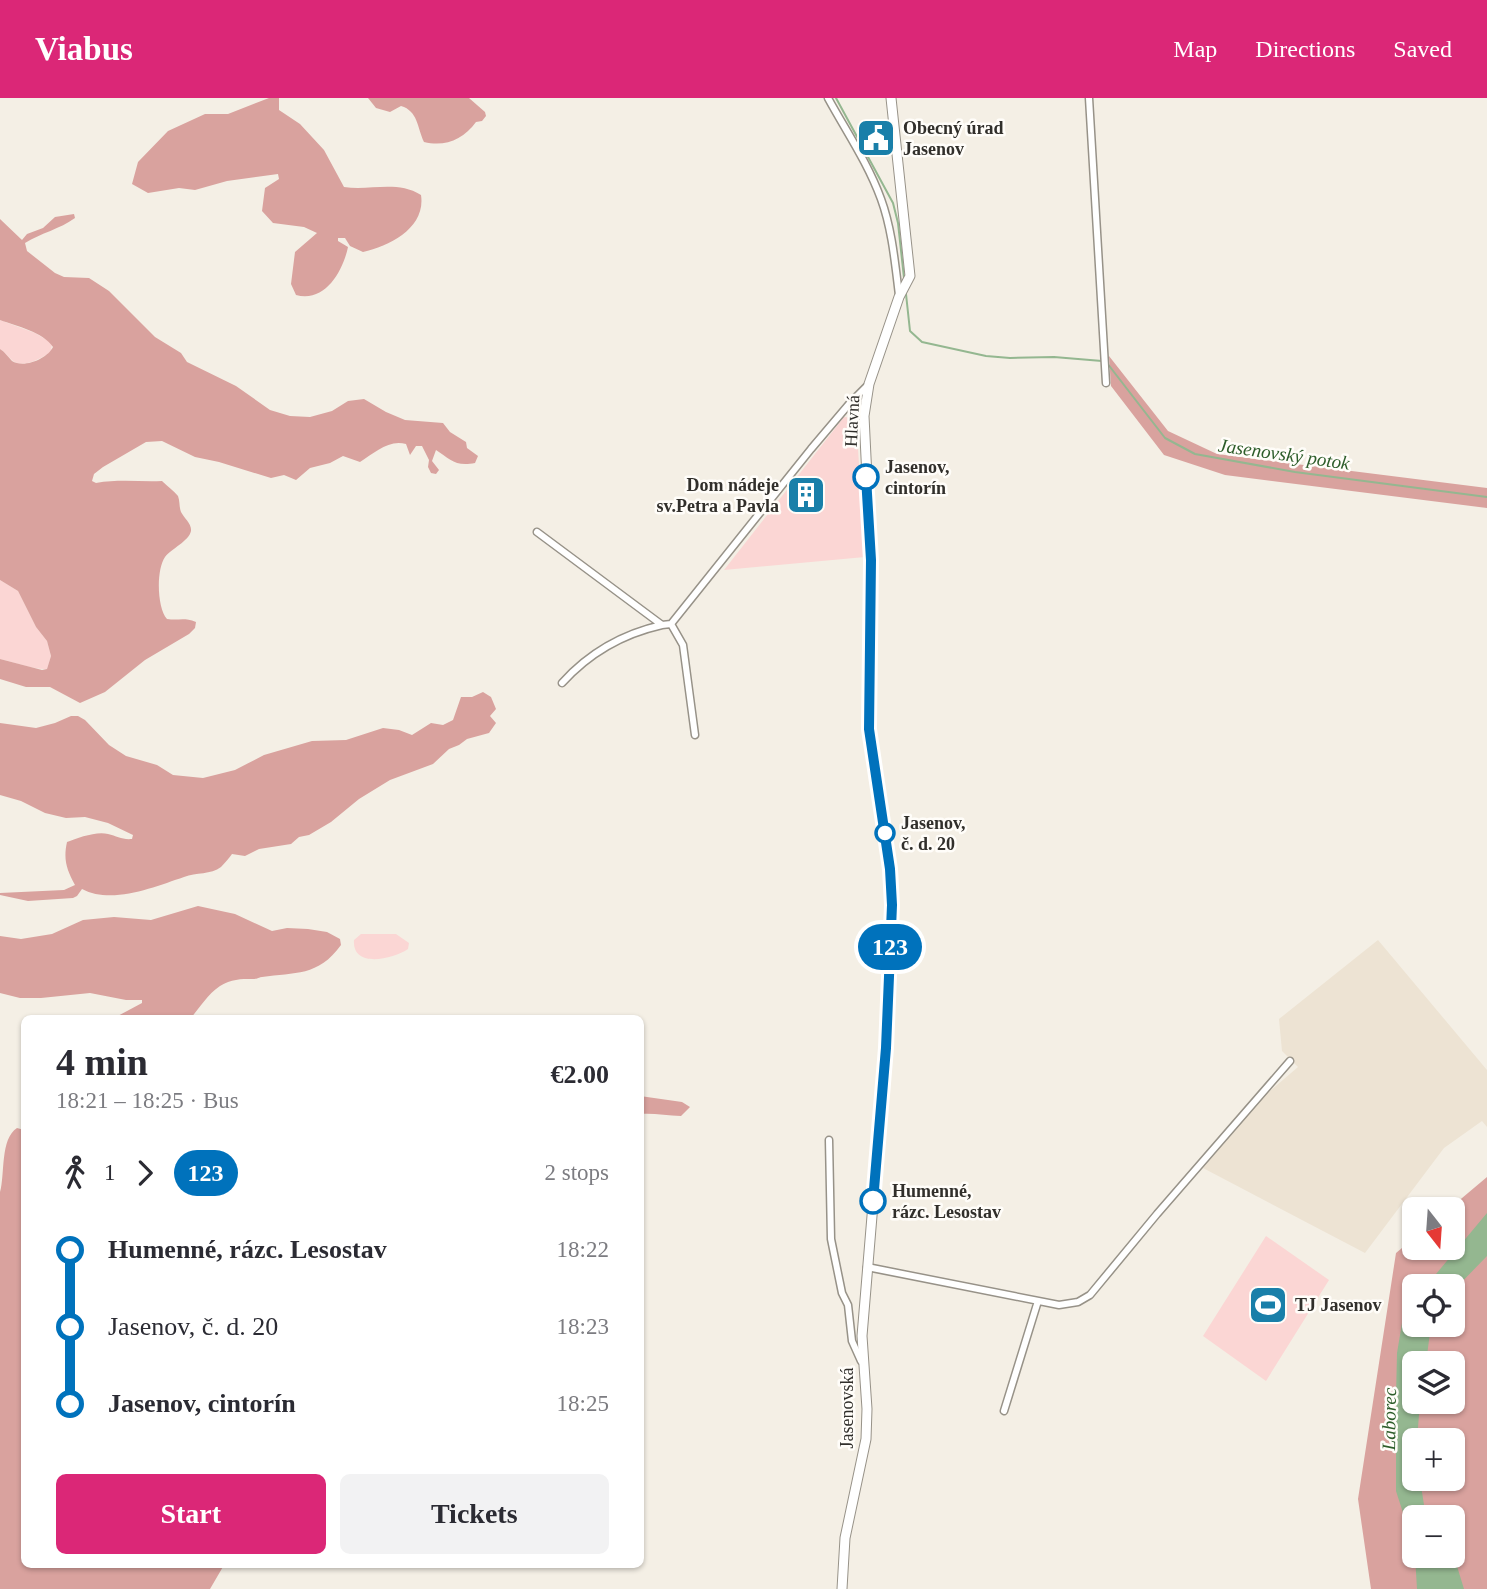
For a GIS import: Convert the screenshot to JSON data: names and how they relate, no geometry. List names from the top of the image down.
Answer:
{
  "streets": {
    "street": ["Hlavná", "Jasenovská"]
  },
  "crossings": [
    ["Hlavná", "Jasenovská"]
  ],
  "water": ["Jasenovský potok", "Laborec"],
  "places": {
    "public building": ["Obecný úrad Jasenov"],
    "other": ["Jasenov, cintorín", "Jasenov, č. d. 20", "Humenné, rázc. Lesostav"],
    "building": ["Dom nádeje sv.Petra a Pavla"],
    "sports": ["TJ Jasenov"]
  },
  "lines": ["bus line 123"],
  "north": "bottom",
  "page": {
    "header": "Viabus",
    "nav": ["Map", "Directions", "Saved"],
    "on_map": "123",
    "heading": ["4 min", "18:21 – 18:25 · Bus", "€2.00"],
    "legs": ["1", "123", "2 stops"],
    "map_buttons": ["+", "−"],
    "list": [
      {
        "name": "Humenné, rázc. Lesostav",
        "value": "18:22"
      },
      {
        "name": "Jasenov, č. d. 20",
        "value": "18:23"
      },
      {
        "name": "Jasenov, cintorín",
        "value": "18:25"
      }
    ],
    "buttons": ["Start", "Tickets"]
  }
}
